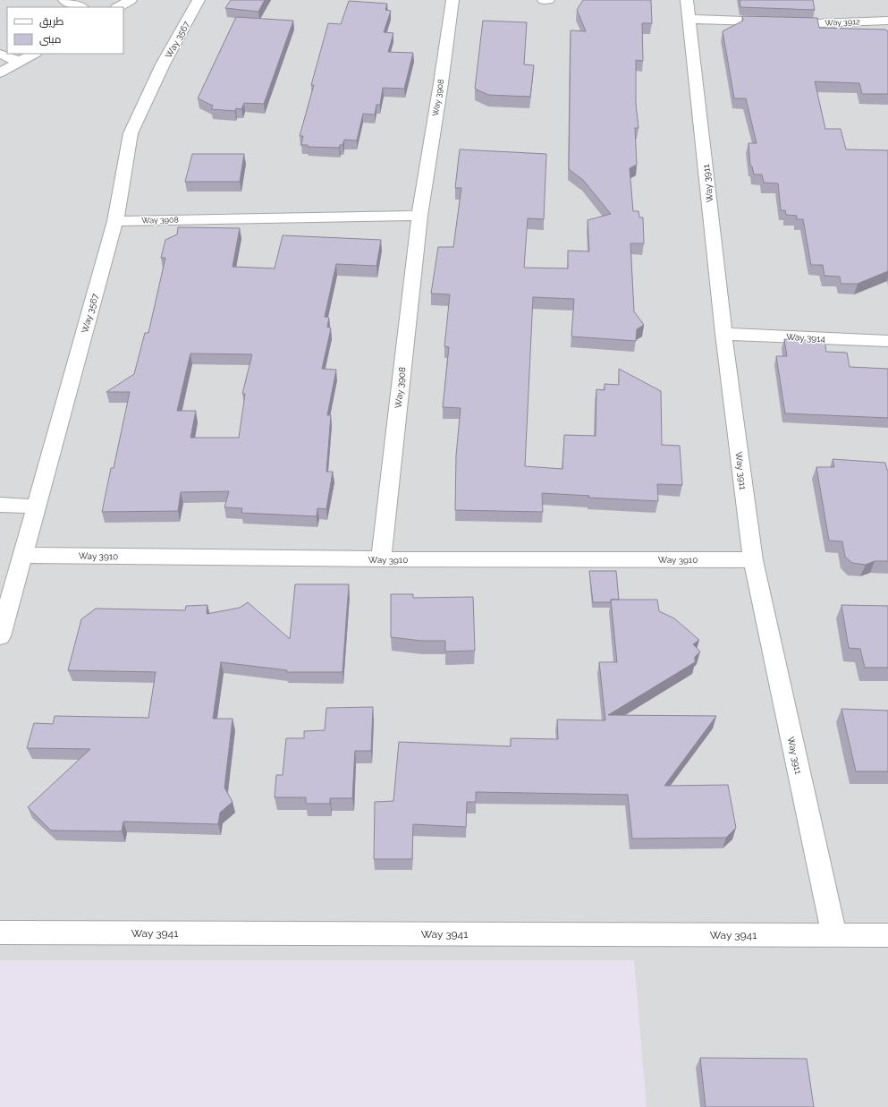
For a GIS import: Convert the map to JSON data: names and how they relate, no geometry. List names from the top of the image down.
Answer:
{
  "streets": {
    "street": [
      "Way 3912",
      "Way 3567",
      "Way 3908",
      "Way 3911",
      "Way 3914",
      "Way 3910",
      "Way 3941"
    ]
  },
  "crossings": [
    ["Way 3912", "Way 3911"],
    ["Way 3567", "Way 3908"],
    ["Way 3567", "Way 3910"],
    ["Way 3908", "Way 3910"],
    ["Way 3911", "Way 3914"],
    ["Way 3911", "Way 3910"],
    ["Way 3911", "Way 3941"]
  ],
  "legend": ["طريق", "مبنى"]
}
